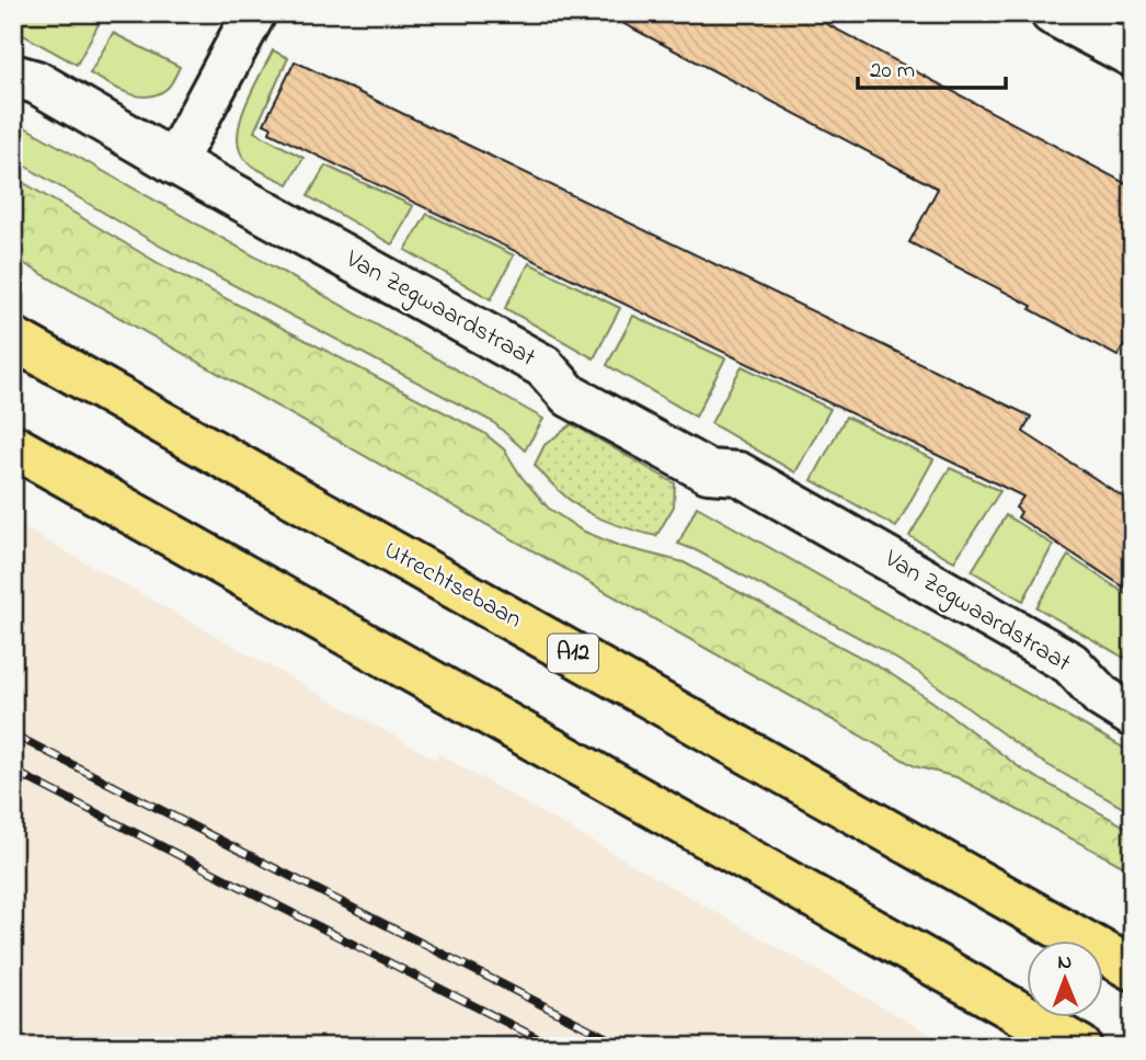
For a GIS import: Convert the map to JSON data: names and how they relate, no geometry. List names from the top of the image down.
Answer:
{
  "streets": {
    "highway": ["Utrechtsebaan", "A12"],
    "street": ["Van Zegwaardstraat"]
  },
  "scale_bar": "20 m",
  "north": "top"
}
